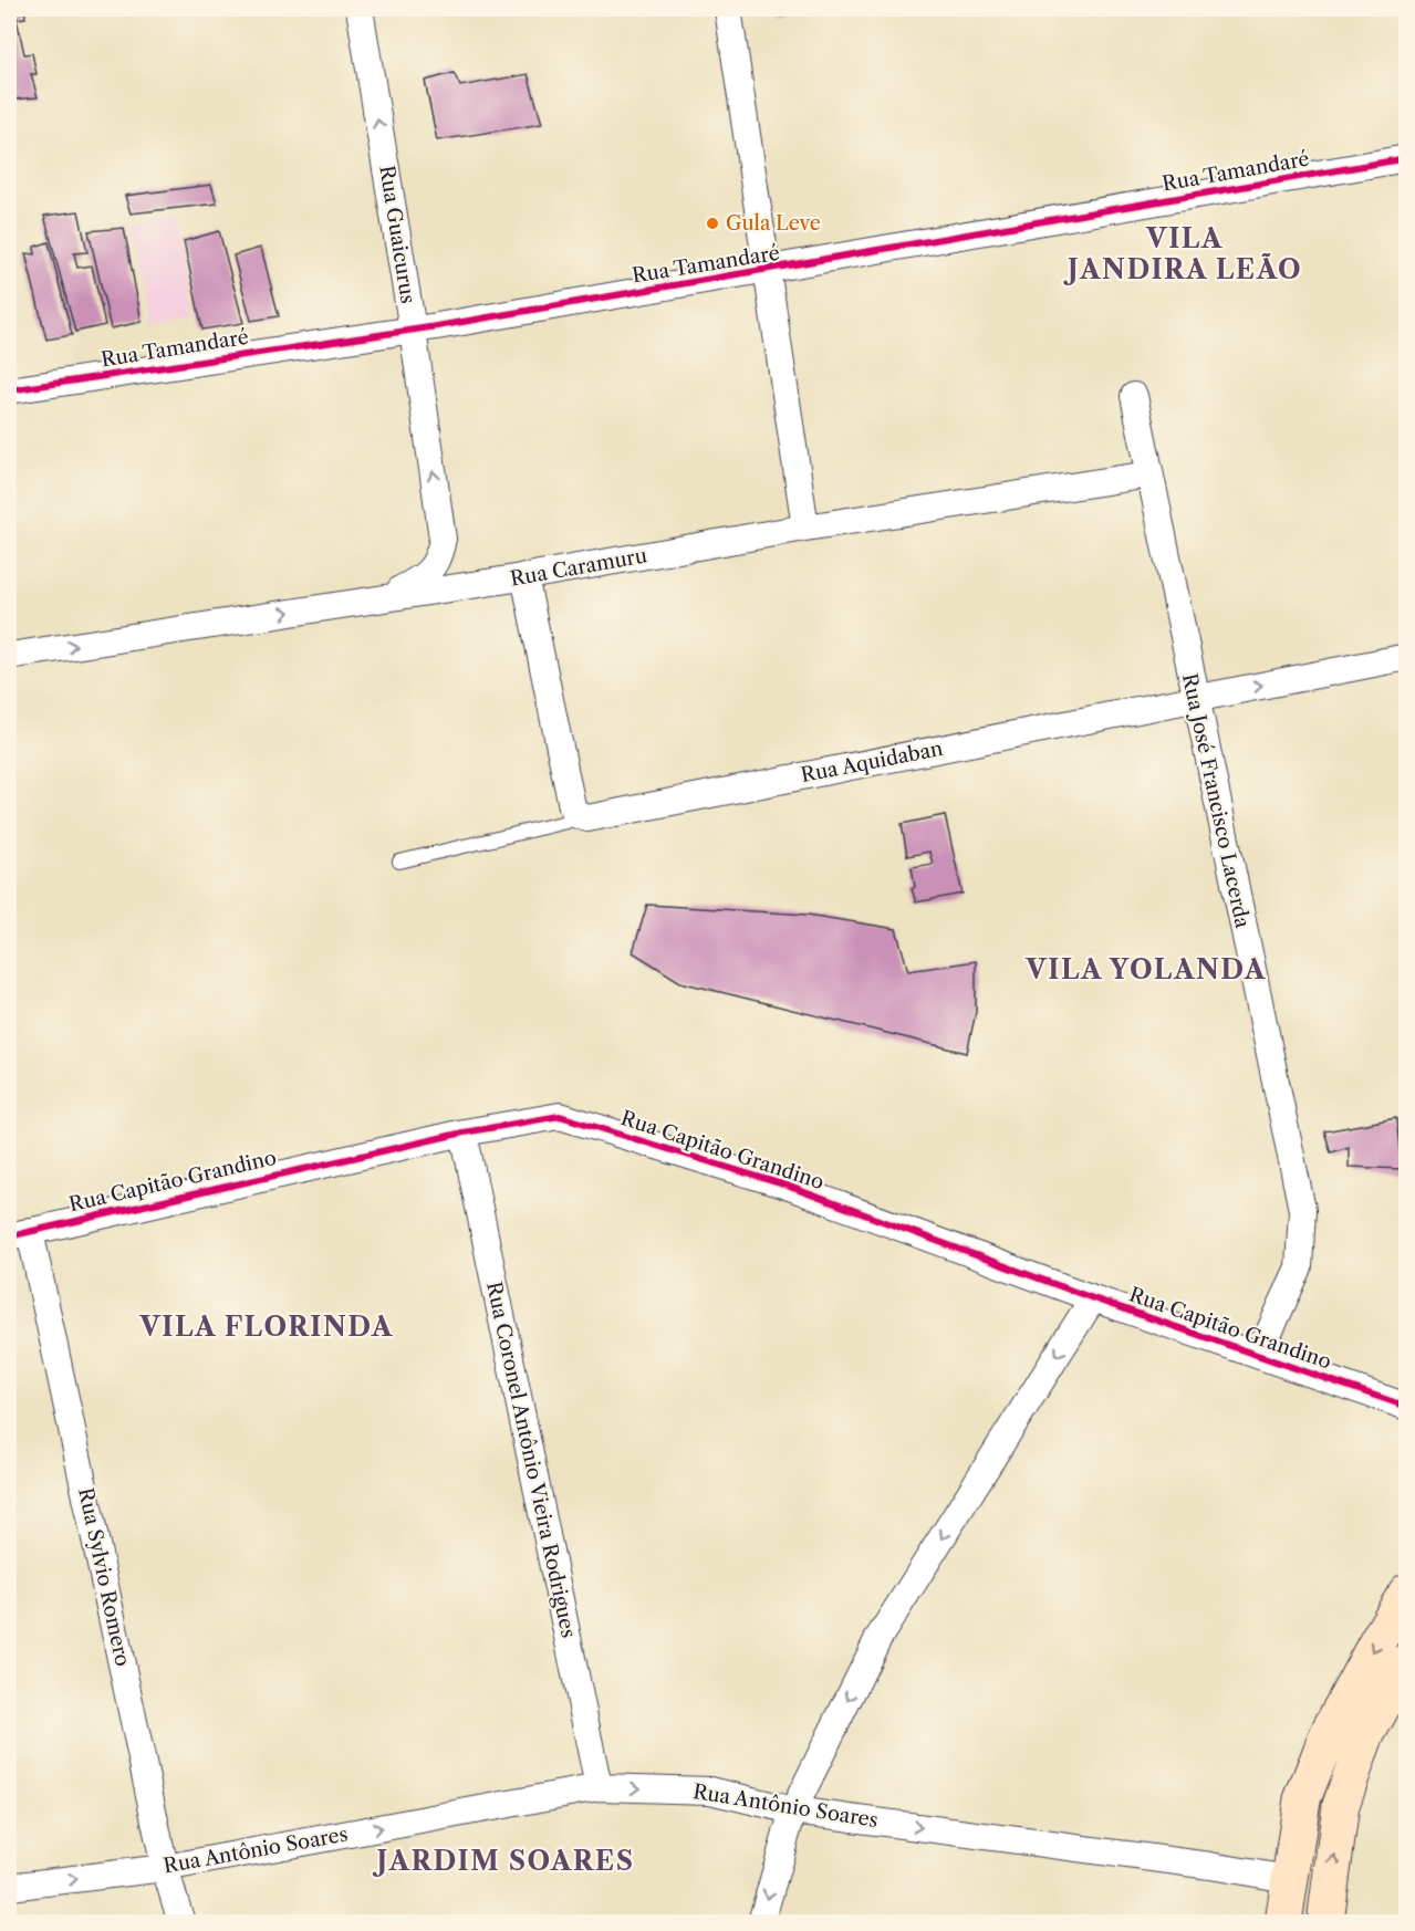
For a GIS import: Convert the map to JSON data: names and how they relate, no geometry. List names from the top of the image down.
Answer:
{
  "streets": {
    "street": [
      "Rua Tamandaré",
      "Rua Guaicurus",
      "Rua Caramuru",
      "Rua Aquidaban",
      "Rua José Francisco Lacerda",
      "Rua Capitão Grandino",
      "Rua Coronel Antônio Vieira Rodrigues",
      "Rua Sylvio Romero",
      "Rua Antônio Soares"
    ]
  },
  "crossings": [
    ["Rua Tamandaré", "Rua Guaicurus"],
    ["Rua Guaicurus", "Rua Caramuru"],
    ["Rua Caramuru", "Rua José Francisco Lacerda"],
    ["Rua Aquidaban", "Rua José Francisco Lacerda"],
    ["Rua José Francisco Lacerda", "Rua Capitão Grandino"],
    ["Rua Capitão Grandino", "Rua Coronel Antônio Vieira Rodrigues"],
    ["Rua Capitão Grandino", "Rua Sylvio Romero"],
    ["Rua Coronel Antônio Vieira Rodrigues", "Rua Antônio Soares"],
    ["Rua Sylvio Romero", "Rua Antônio Soares"]
  ],
  "one_way": ["Rua Guaicurus", "Rua Antônio Soares"],
  "districts": [
    "VILA JANDIRA LEÃO",
    "VILA YOLANDA",
    "VILA FLORINDA",
    "JARDIM SOARES"
  ],
  "places": ["Gula Leve"]
}
